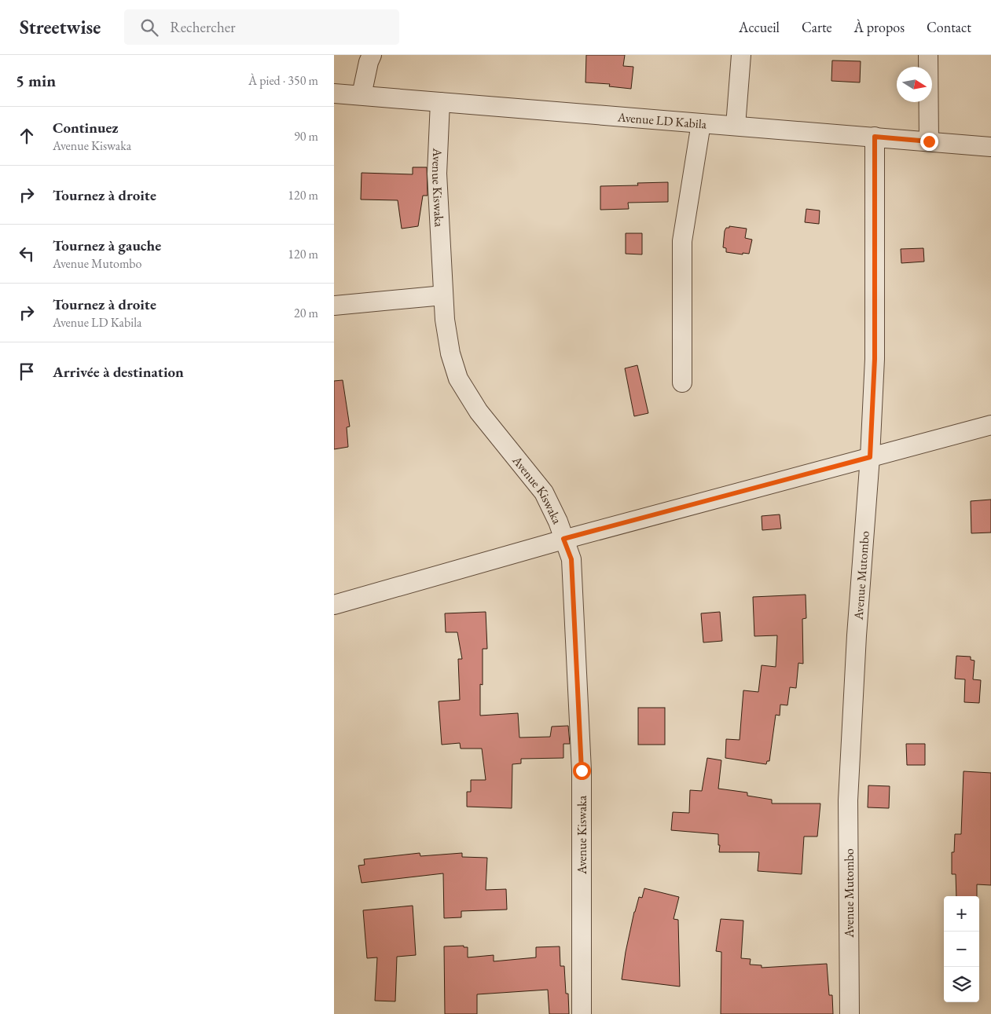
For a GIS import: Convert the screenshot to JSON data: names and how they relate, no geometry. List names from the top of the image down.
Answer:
{
  "streets": {
    "street": ["Avenue LD Kabila", "Avenue Kiswaka", "Avenue Mutombo"]
  },
  "crossings": [
    ["Avenue LD Kabila", "Avenue Kiswaka"],
    ["Avenue LD Kabila", "Avenue Mutombo"]
  ],
  "north": "right",
  "page": {
    "header": "Streetwise",
    "search": "Rechercher",
    "nav": [
      "Accueil",
      "Carte",
      "À propos",
      "Contact"
    ],
    "heading": ["5 min", "À pied · 350 m"],
    "list": [
      ["Continuez", "Avenue Kiswaka", "90 m"],
      ["Tournez à droite", "120 m"],
      ["Tournez à gauche", "Avenue Mutombo", "120 m"],
      ["Tournez à droite", "Avenue LD Kabila", "20 m"],
      "Arrivée à destination"
    ],
    "map_buttons": ["+", "−"]
  }
}
